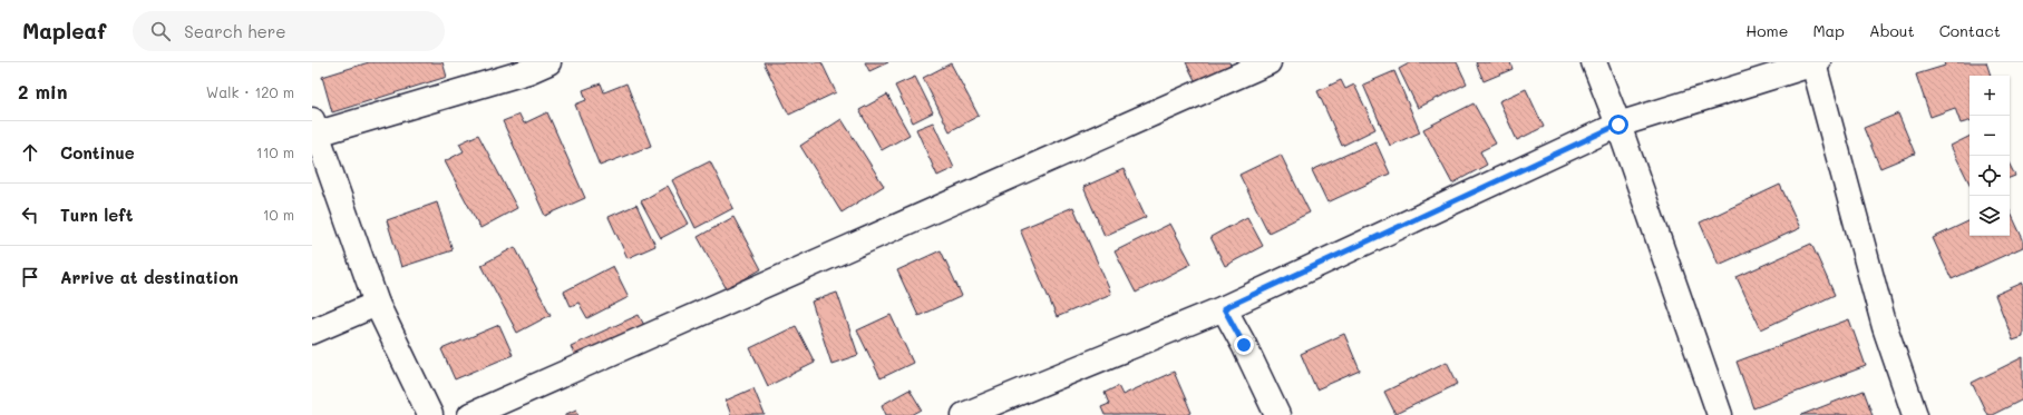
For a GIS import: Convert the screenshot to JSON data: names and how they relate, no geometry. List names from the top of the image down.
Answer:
{
  "page": {
    "header": "Mapleaf",
    "search": "Search here",
    "nav": [
      "Home",
      "Map",
      "About",
      "Contact"
    ],
    "heading": ["2 min", "Walk · 120 m"],
    "map_buttons": ["+", "−"],
    "list": [
      ["Continue", "110 m"],
      ["Turn left", "10 m"],
      "Arrive at destination"
    ]
  }
}
